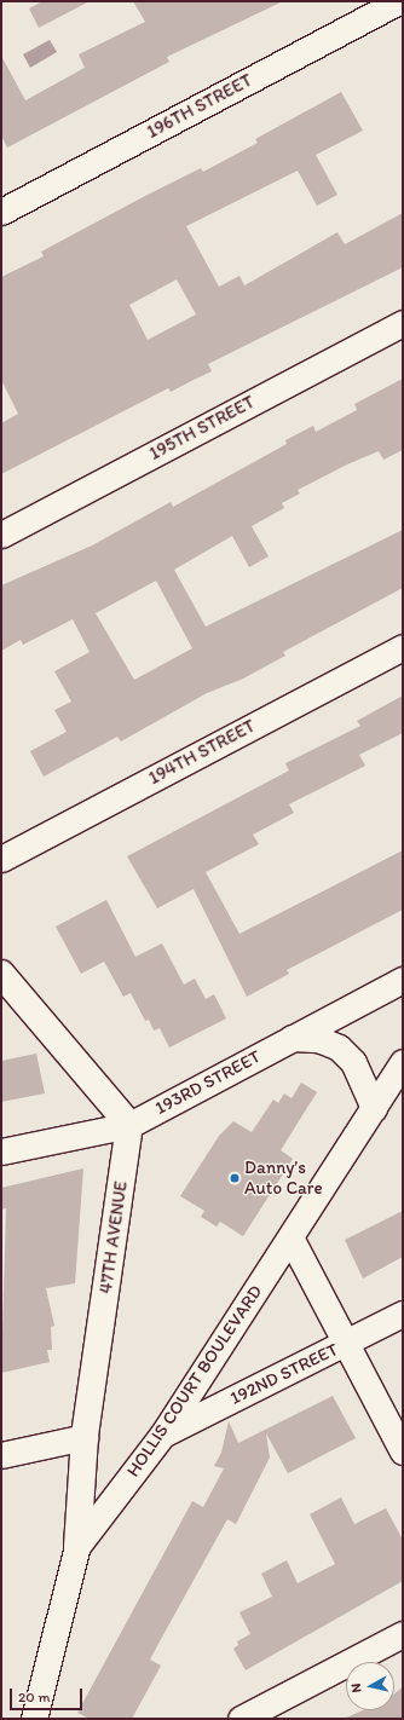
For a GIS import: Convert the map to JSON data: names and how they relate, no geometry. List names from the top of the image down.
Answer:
{
  "streets": {
    "street": [
      "196TH STREET",
      "195TH STREET",
      "194TH STREET",
      "193RD STREET",
      "47TH AVENUE",
      "192ND STREET",
      "HOLLIS COURT BOULEVARD"
    ]
  },
  "crossings": [
    ["193RD STREET", "47TH AVENUE"],
    ["47TH AVENUE", "HOLLIS COURT BOULEVARD"],
    ["192ND STREET", "HOLLIS COURT BOULEVARD"]
  ],
  "places": ["Danny’s Auto Care"],
  "scale_bar": "20 m",
  "north": "left"
}
